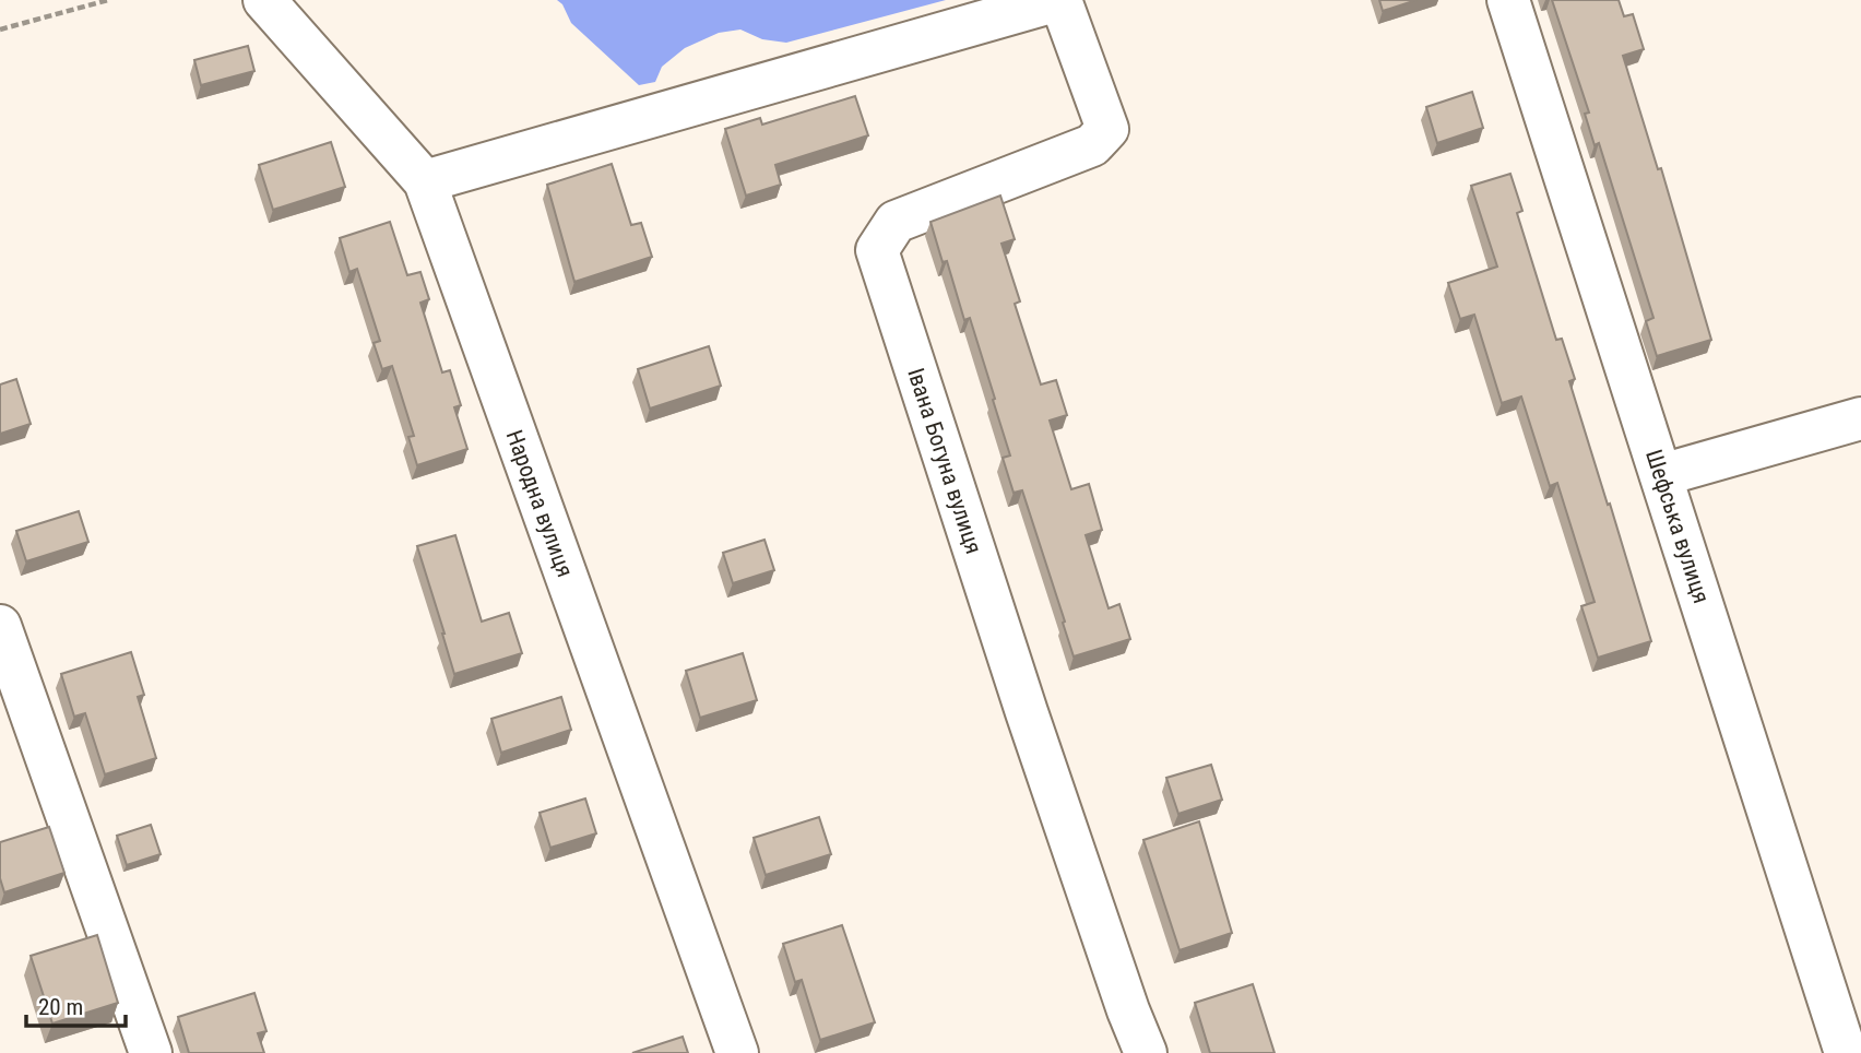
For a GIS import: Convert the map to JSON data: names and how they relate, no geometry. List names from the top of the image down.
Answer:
{
  "streets": {
    "street": ["Івана Богуна вулиця", "Народна вулиця", "Шефська вулиця"]
  },
  "scale_bar": "20 m"
}
